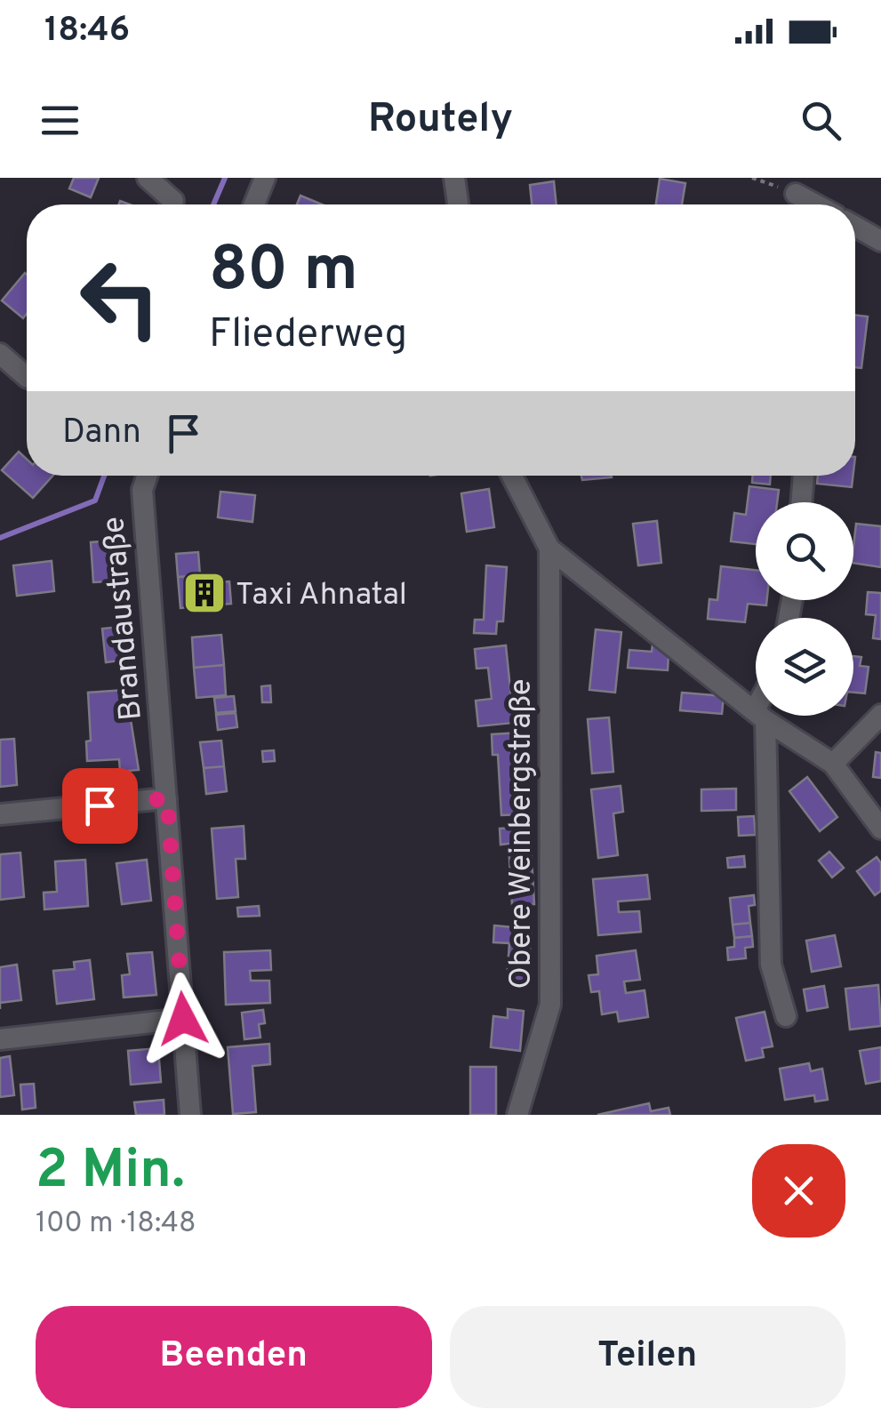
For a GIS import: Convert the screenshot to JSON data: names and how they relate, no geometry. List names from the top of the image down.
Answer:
{
  "streets": {
    "street": ["Brandaustraße", "Obere Weinbergstraße"]
  },
  "places": {
    "building": ["Taxi Ahnatal"]
  },
  "page": {
    "status": "18:46",
    "header": "Routely",
    "turn": ["80 m", "Fliederweg"],
    "then": "Dann",
    "heading": ["2 Min.", "100 m · 18:48"],
    "buttons": ["Beenden", "Teilen"]
  }
}
